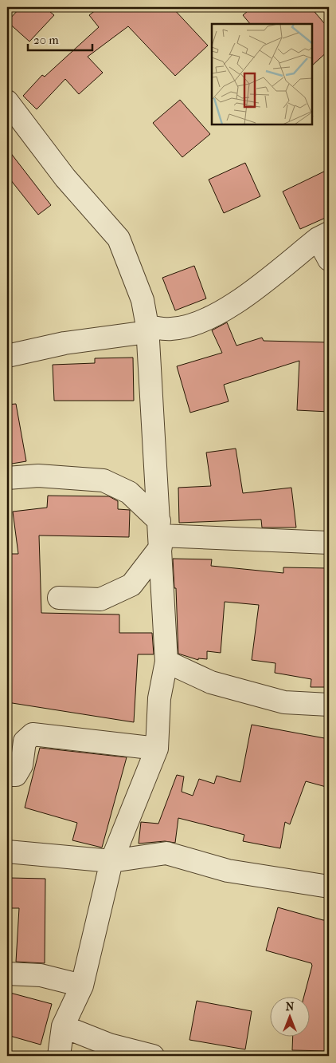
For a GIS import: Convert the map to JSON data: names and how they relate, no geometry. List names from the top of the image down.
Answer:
{
  "scale_bar": "20 m",
  "north": "top"
}
